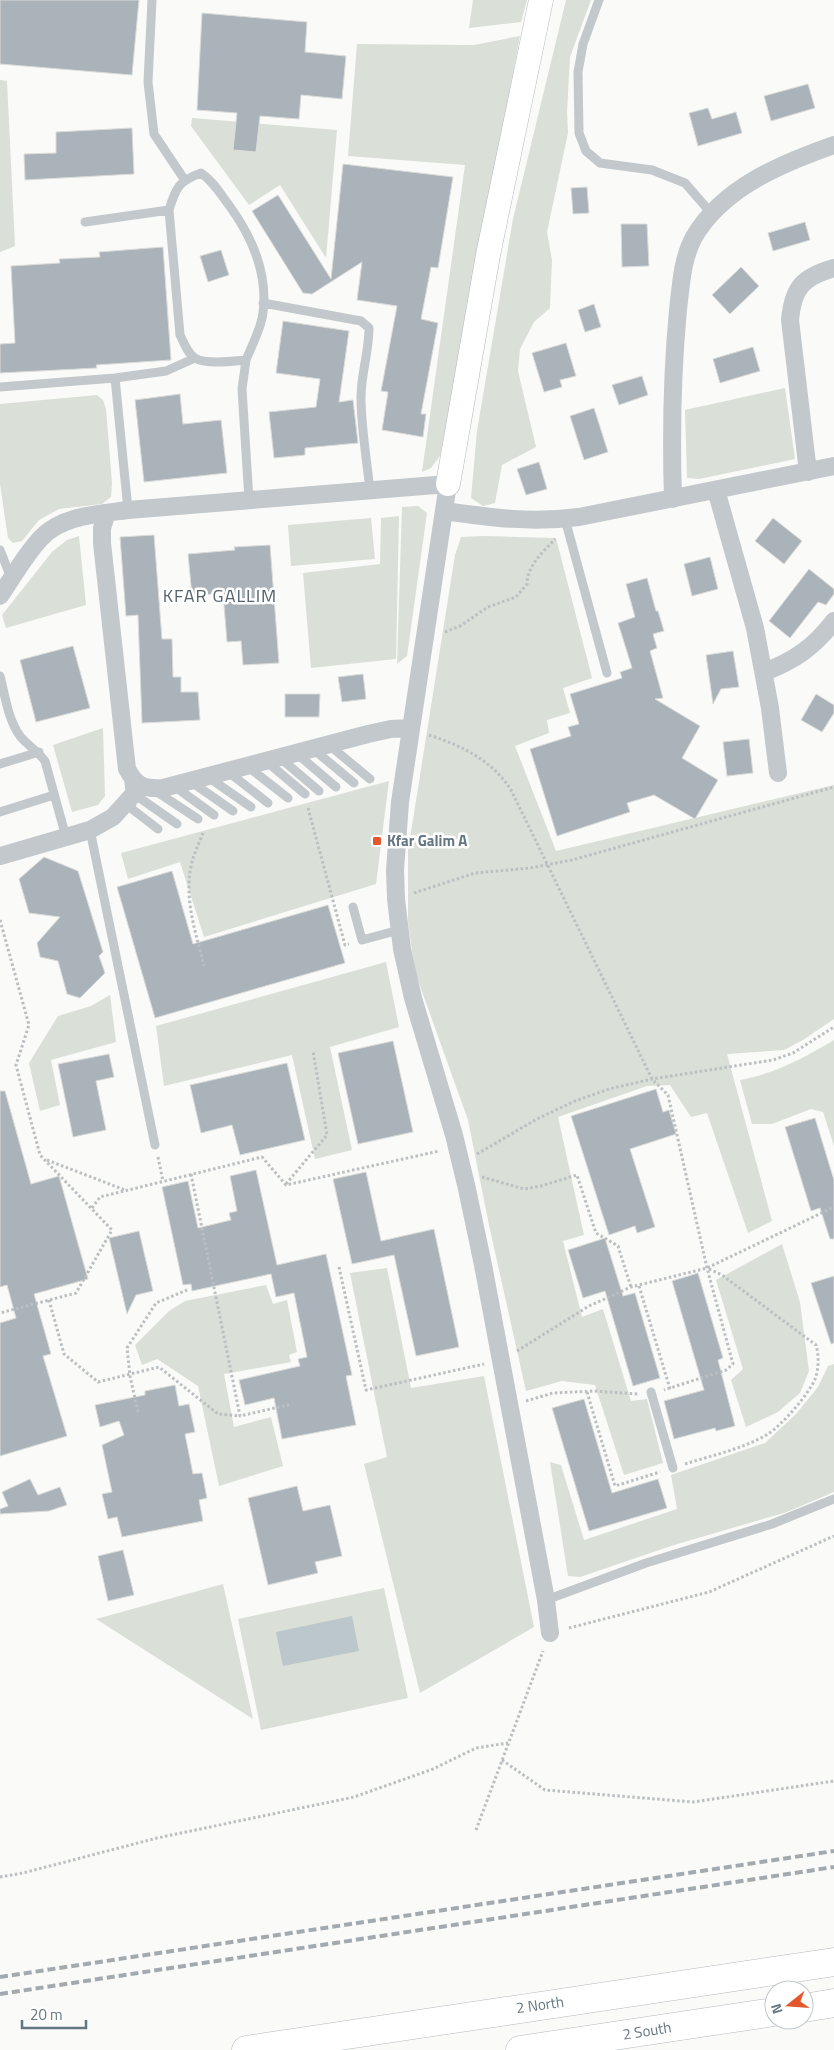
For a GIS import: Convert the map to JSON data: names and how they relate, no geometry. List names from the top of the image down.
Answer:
{
  "streets": {
    "highway": ["2 North", "2 South"]
  },
  "districts": ["KFAR GALLIM"],
  "places": {
    "transit": ["Kfar Galim A"]
  },
  "scale_bar": "20 m",
  "north": "left"
}
